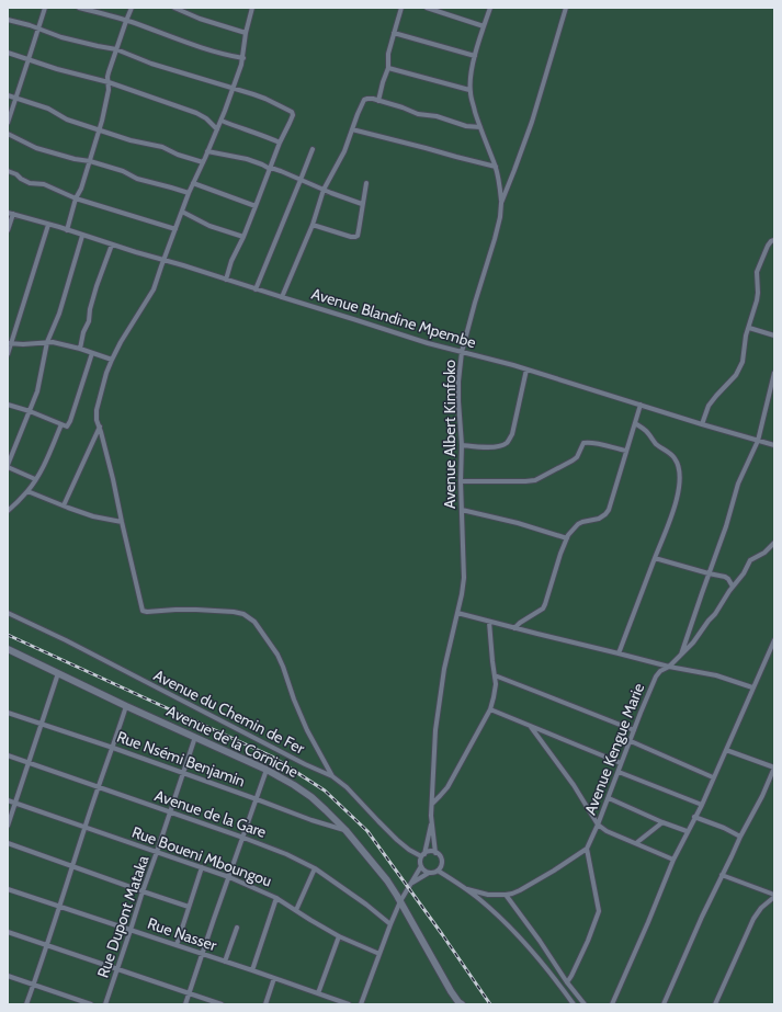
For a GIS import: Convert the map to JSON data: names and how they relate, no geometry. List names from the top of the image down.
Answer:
{
  "streets": {
    "street": [
      "Avenue Blandine Mpembe",
      "Avenue Albert Kimfoko",
      "Avenue du Chemin de Fer",
      "Avenue de la Corniche",
      "Avenue Kengue Marie",
      "Rue Nsémi Benjamin",
      "Avenue de la Gare",
      "Rue Boueni Mboungou",
      "Rue Dupont Mataka",
      "Rue Nasser"
    ]
  },
  "crossings": [
    ["Avenue Blandine Mpembe", "Avenue Albert Kimfoko"],
    ["Avenue Albert Kimfoko", "Avenue du Chemin de Fer"],
    ["Avenue de la Corniche", "Rue Nsémi Benjamin"],
    ["Avenue de la Corniche", "Rue Dupont Mataka"],
    ["Rue Nsémi Benjamin", "Rue Dupont Mataka"],
    ["Avenue de la Gare", "Rue Dupont Mataka"],
    ["Rue Boueni Mboungou", "Rue Dupont Mataka"],
    ["Rue Dupont Mataka", "Rue Nasser"]
  ]
}
